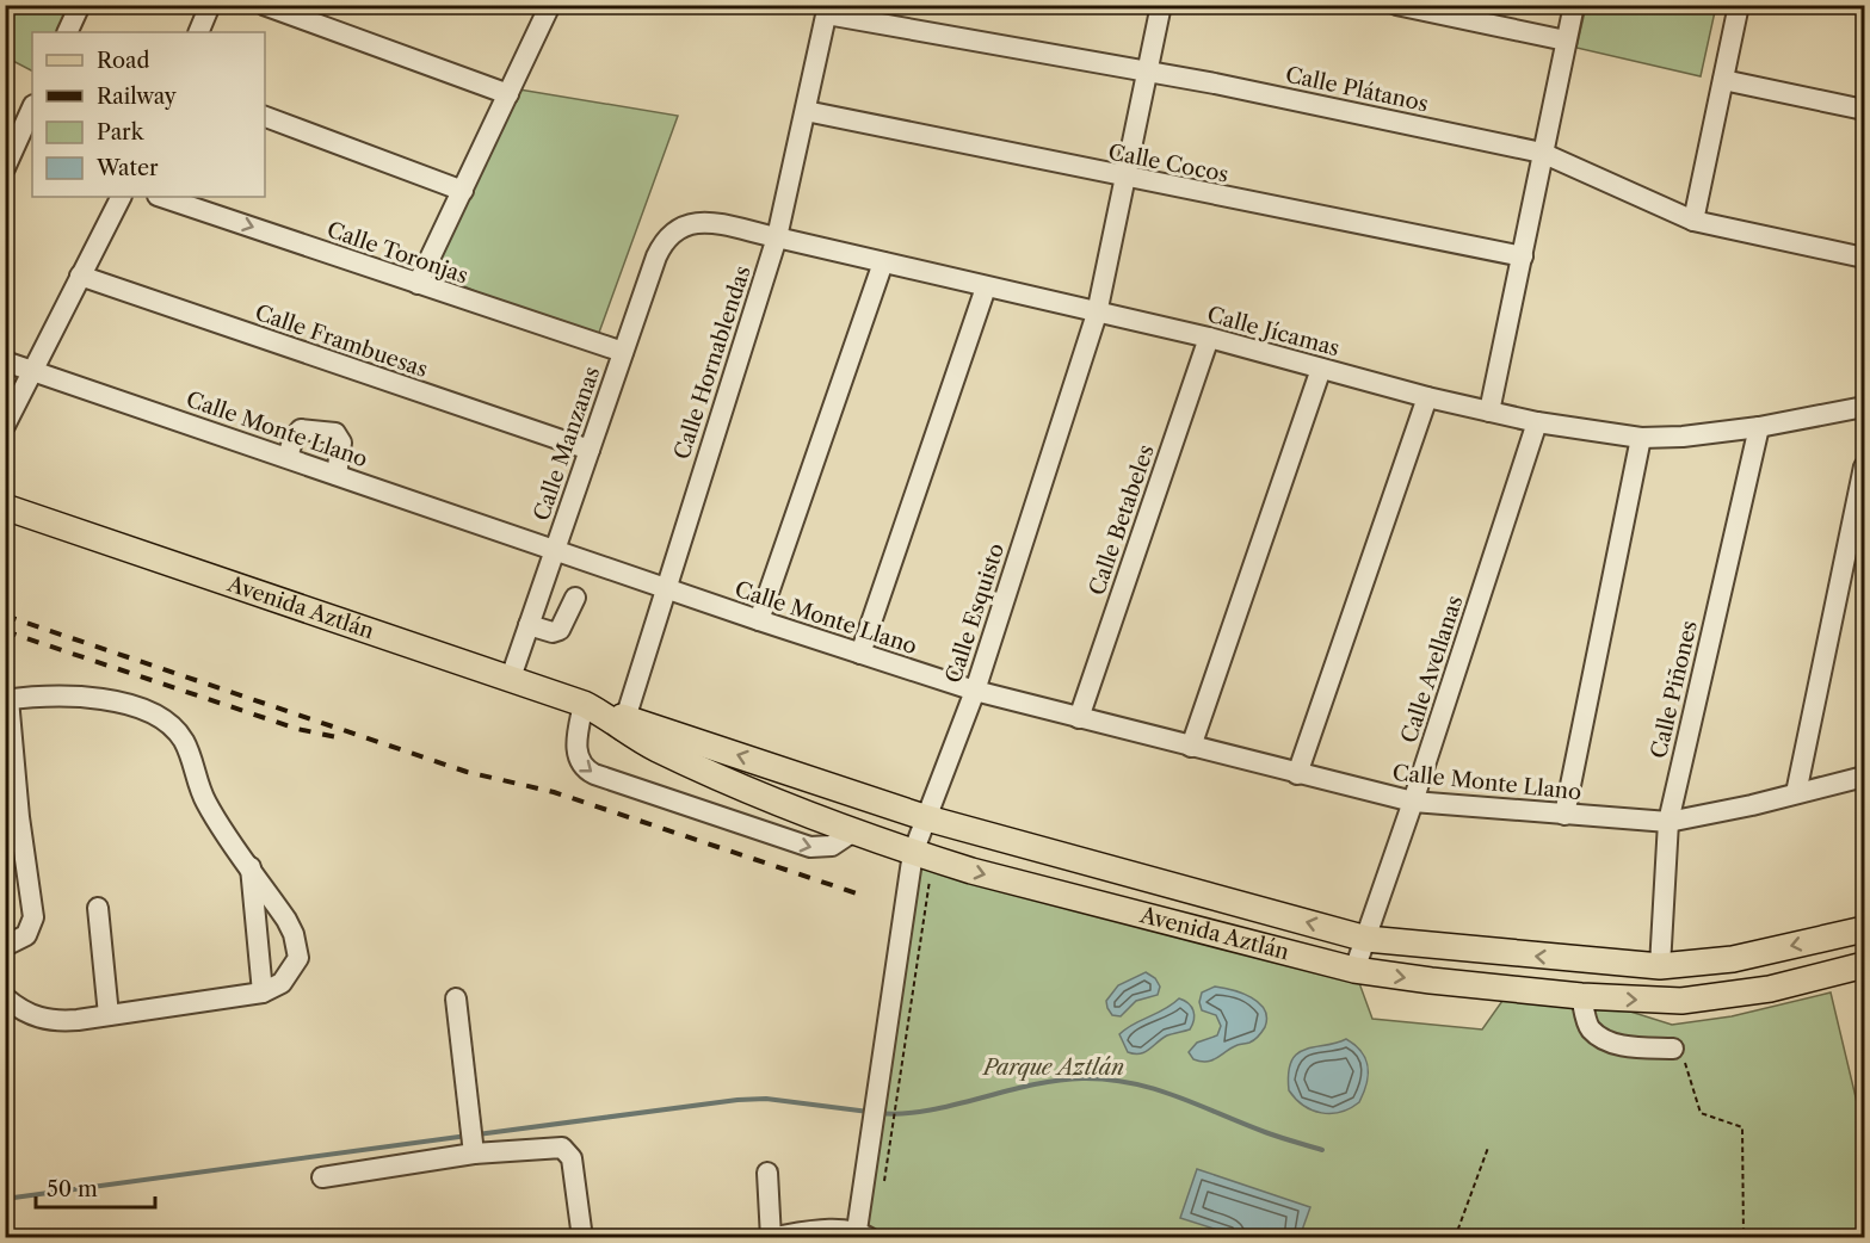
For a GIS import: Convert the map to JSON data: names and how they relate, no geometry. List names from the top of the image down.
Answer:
{
  "streets": {
    "main road": ["Avenida Aztlán"],
    "street": [
      "Calle Plátanos",
      "Calle Cocos",
      "Calle Toronjas",
      "Calle Jícamas",
      "Calle Frambuesas",
      "Calle Hornablendas",
      "Calle Monte Llano",
      "Calle Manzanas",
      "Calle Betabeles",
      "Calle Esquisto",
      "Calle Avellanas",
      "Calle Piñones"
    ]
  },
  "crossings": [
    ["Calle Plátanos", "Calle Hornablendas"],
    ["Calle Plátanos", "Calle Esquisto"],
    ["Calle Cocos", "Calle Hornablendas"],
    ["Calle Cocos", "Calle Esquisto"],
    ["Calle Toronjas", "Calle Manzanas"],
    ["Calle Jícamas", "Calle Hornablendas"],
    ["Calle Jícamas", "Calle Manzanas"],
    ["Calle Jícamas", "Calle Betabeles"],
    ["Calle Jícamas", "Calle Esquisto"],
    ["Calle Jícamas", "Calle Avellanas"],
    ["Calle Jícamas", "Calle Piñones"],
    ["Calle Frambuesas", "Calle Manzanas"],
    ["Calle Hornablendas", "Calle Monte Llano"],
    ["Calle Hornablendas", "Avenida Aztlán"],
    ["Calle Monte Llano", "Calle Manzanas"],
    ["Calle Monte Llano", "Calle Betabeles"],
    ["Calle Monte Llano", "Calle Esquisto"],
    ["Calle Monte Llano", "Calle Avellanas"],
    ["Calle Monte Llano", "Calle Piñones"],
    ["Calle Manzanas", "Avenida Aztlán"],
    ["Avenida Aztlán", "Calle Esquisto"],
    ["Avenida Aztlán", "Calle Avellanas"],
    ["Avenida Aztlán", "Calle Piñones"]
  ],
  "parks": ["Parque Aztlán"],
  "legend": [
    "Road",
    "Railway",
    "Park",
    "Water"
  ],
  "scale_bar": "50 m"
}
